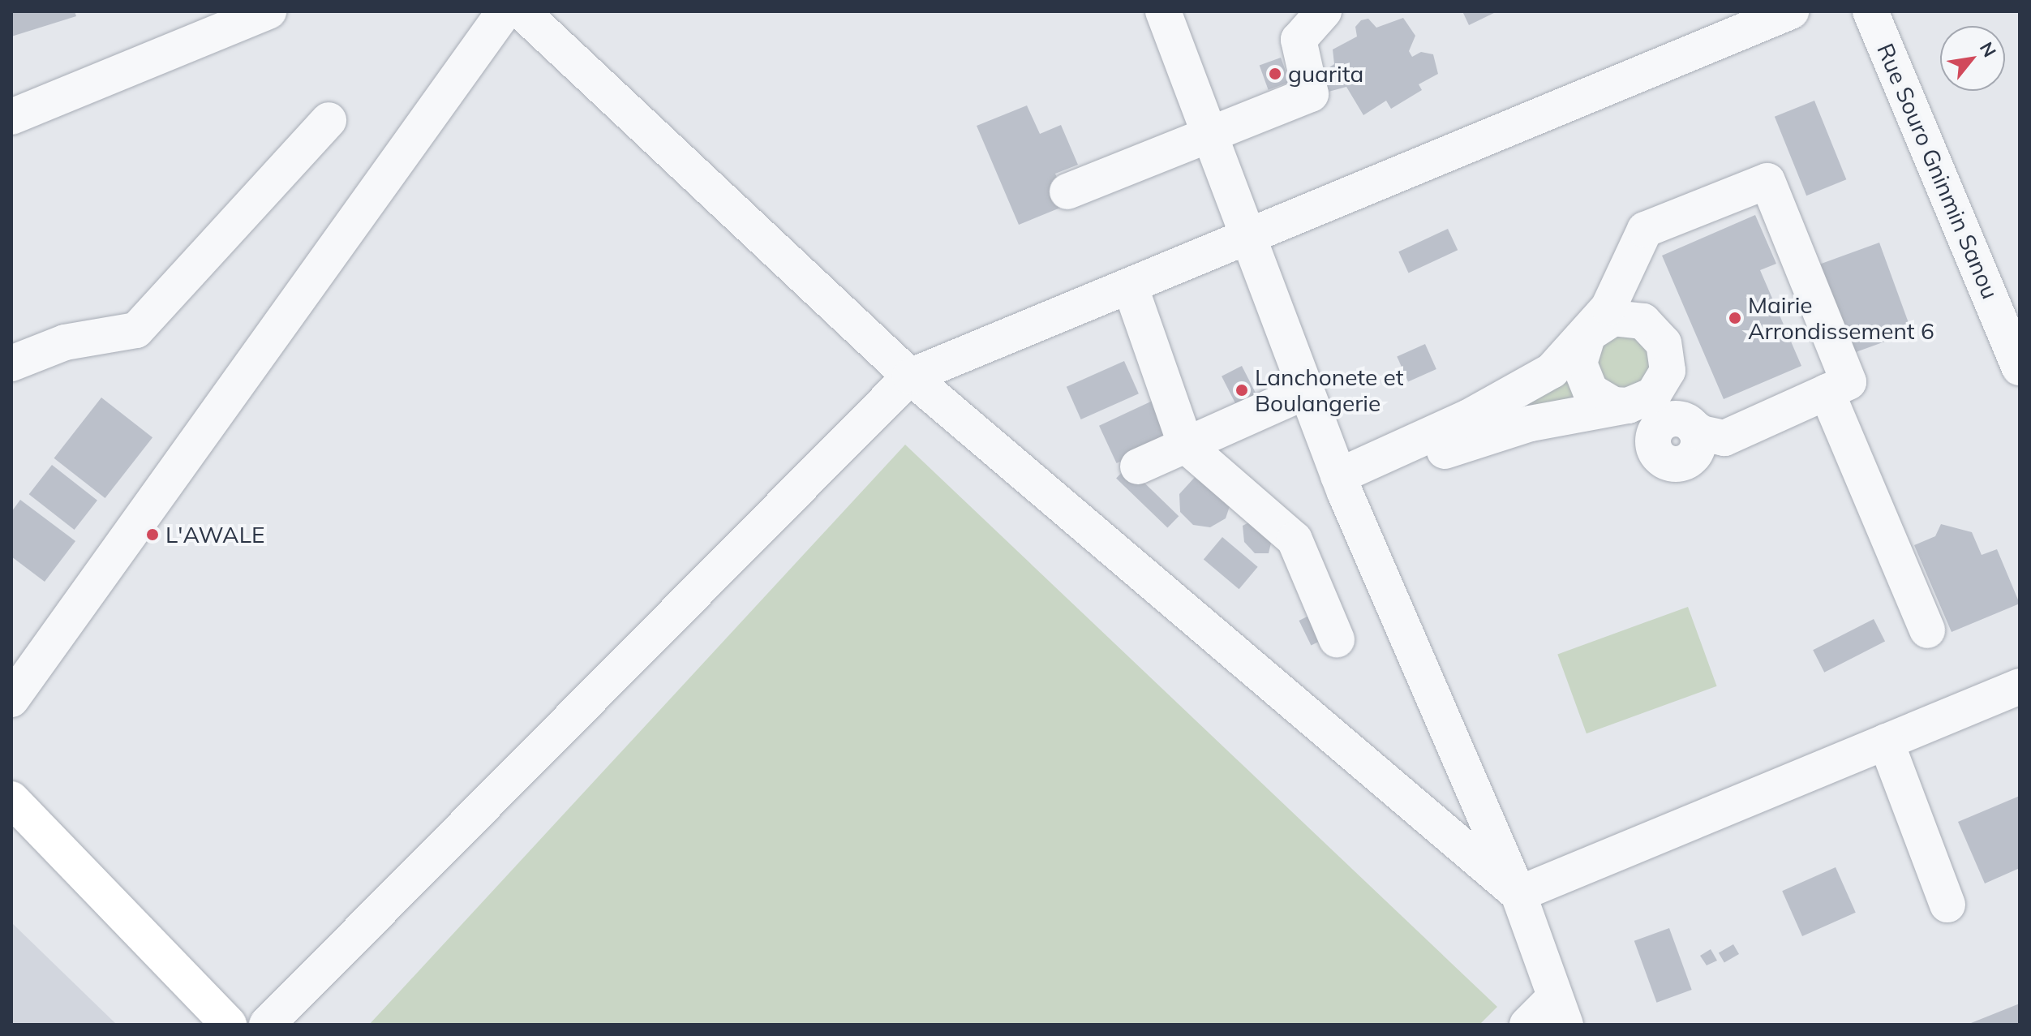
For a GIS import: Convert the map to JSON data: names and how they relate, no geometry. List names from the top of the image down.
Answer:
{
  "streets": {
    "street": ["Rue Souro Gninmin Sanou"]
  },
  "places": [
    "guarita",
    "Mairie Arrondissement 6",
    "Lanchonete et Boulangerie",
    "L'AWALE"
  ],
  "north": "top right"
}
